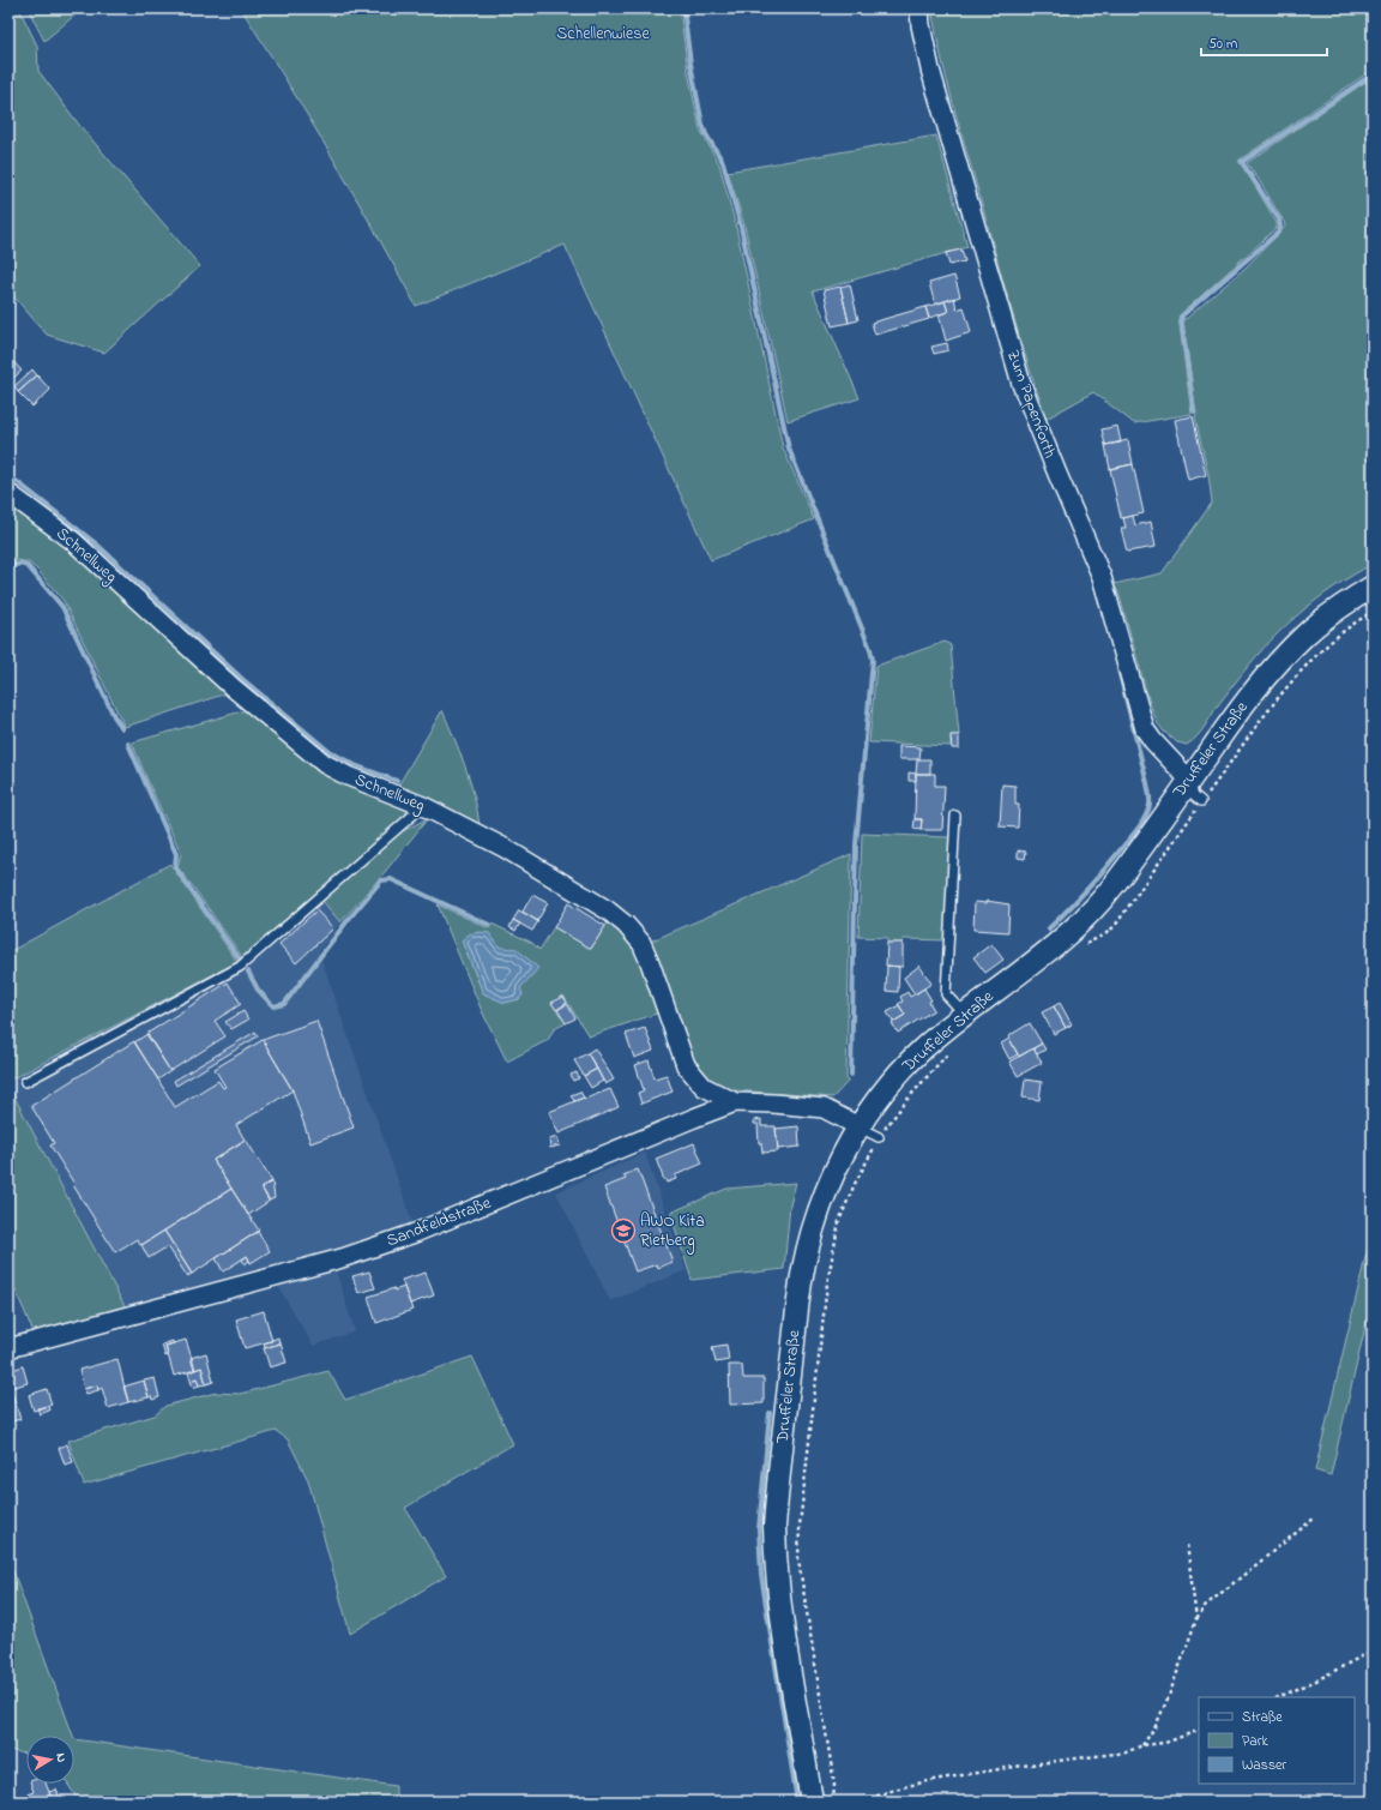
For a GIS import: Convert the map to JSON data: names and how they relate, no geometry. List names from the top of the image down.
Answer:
{
  "streets": {
    "street": [
      "Zum Papenforth",
      "Schnellweg",
      "Druffeler Straße",
      "Sandfeldstraße"
    ]
  },
  "crossings": [
    ["Zum Papenforth", "Druffeler Straße"],
    ["Schnellweg", "Sandfeldstraße"],
    ["Druffeler Straße", "Sandfeldstraße"]
  ],
  "parks": ["Schellenwiese"],
  "places": {
    "school or university": ["AWO Kita Rietberg"]
  },
  "legend": ["Straße", "Park", "Wasser"],
  "scale_bar": "50 m",
  "north": "right"
}
